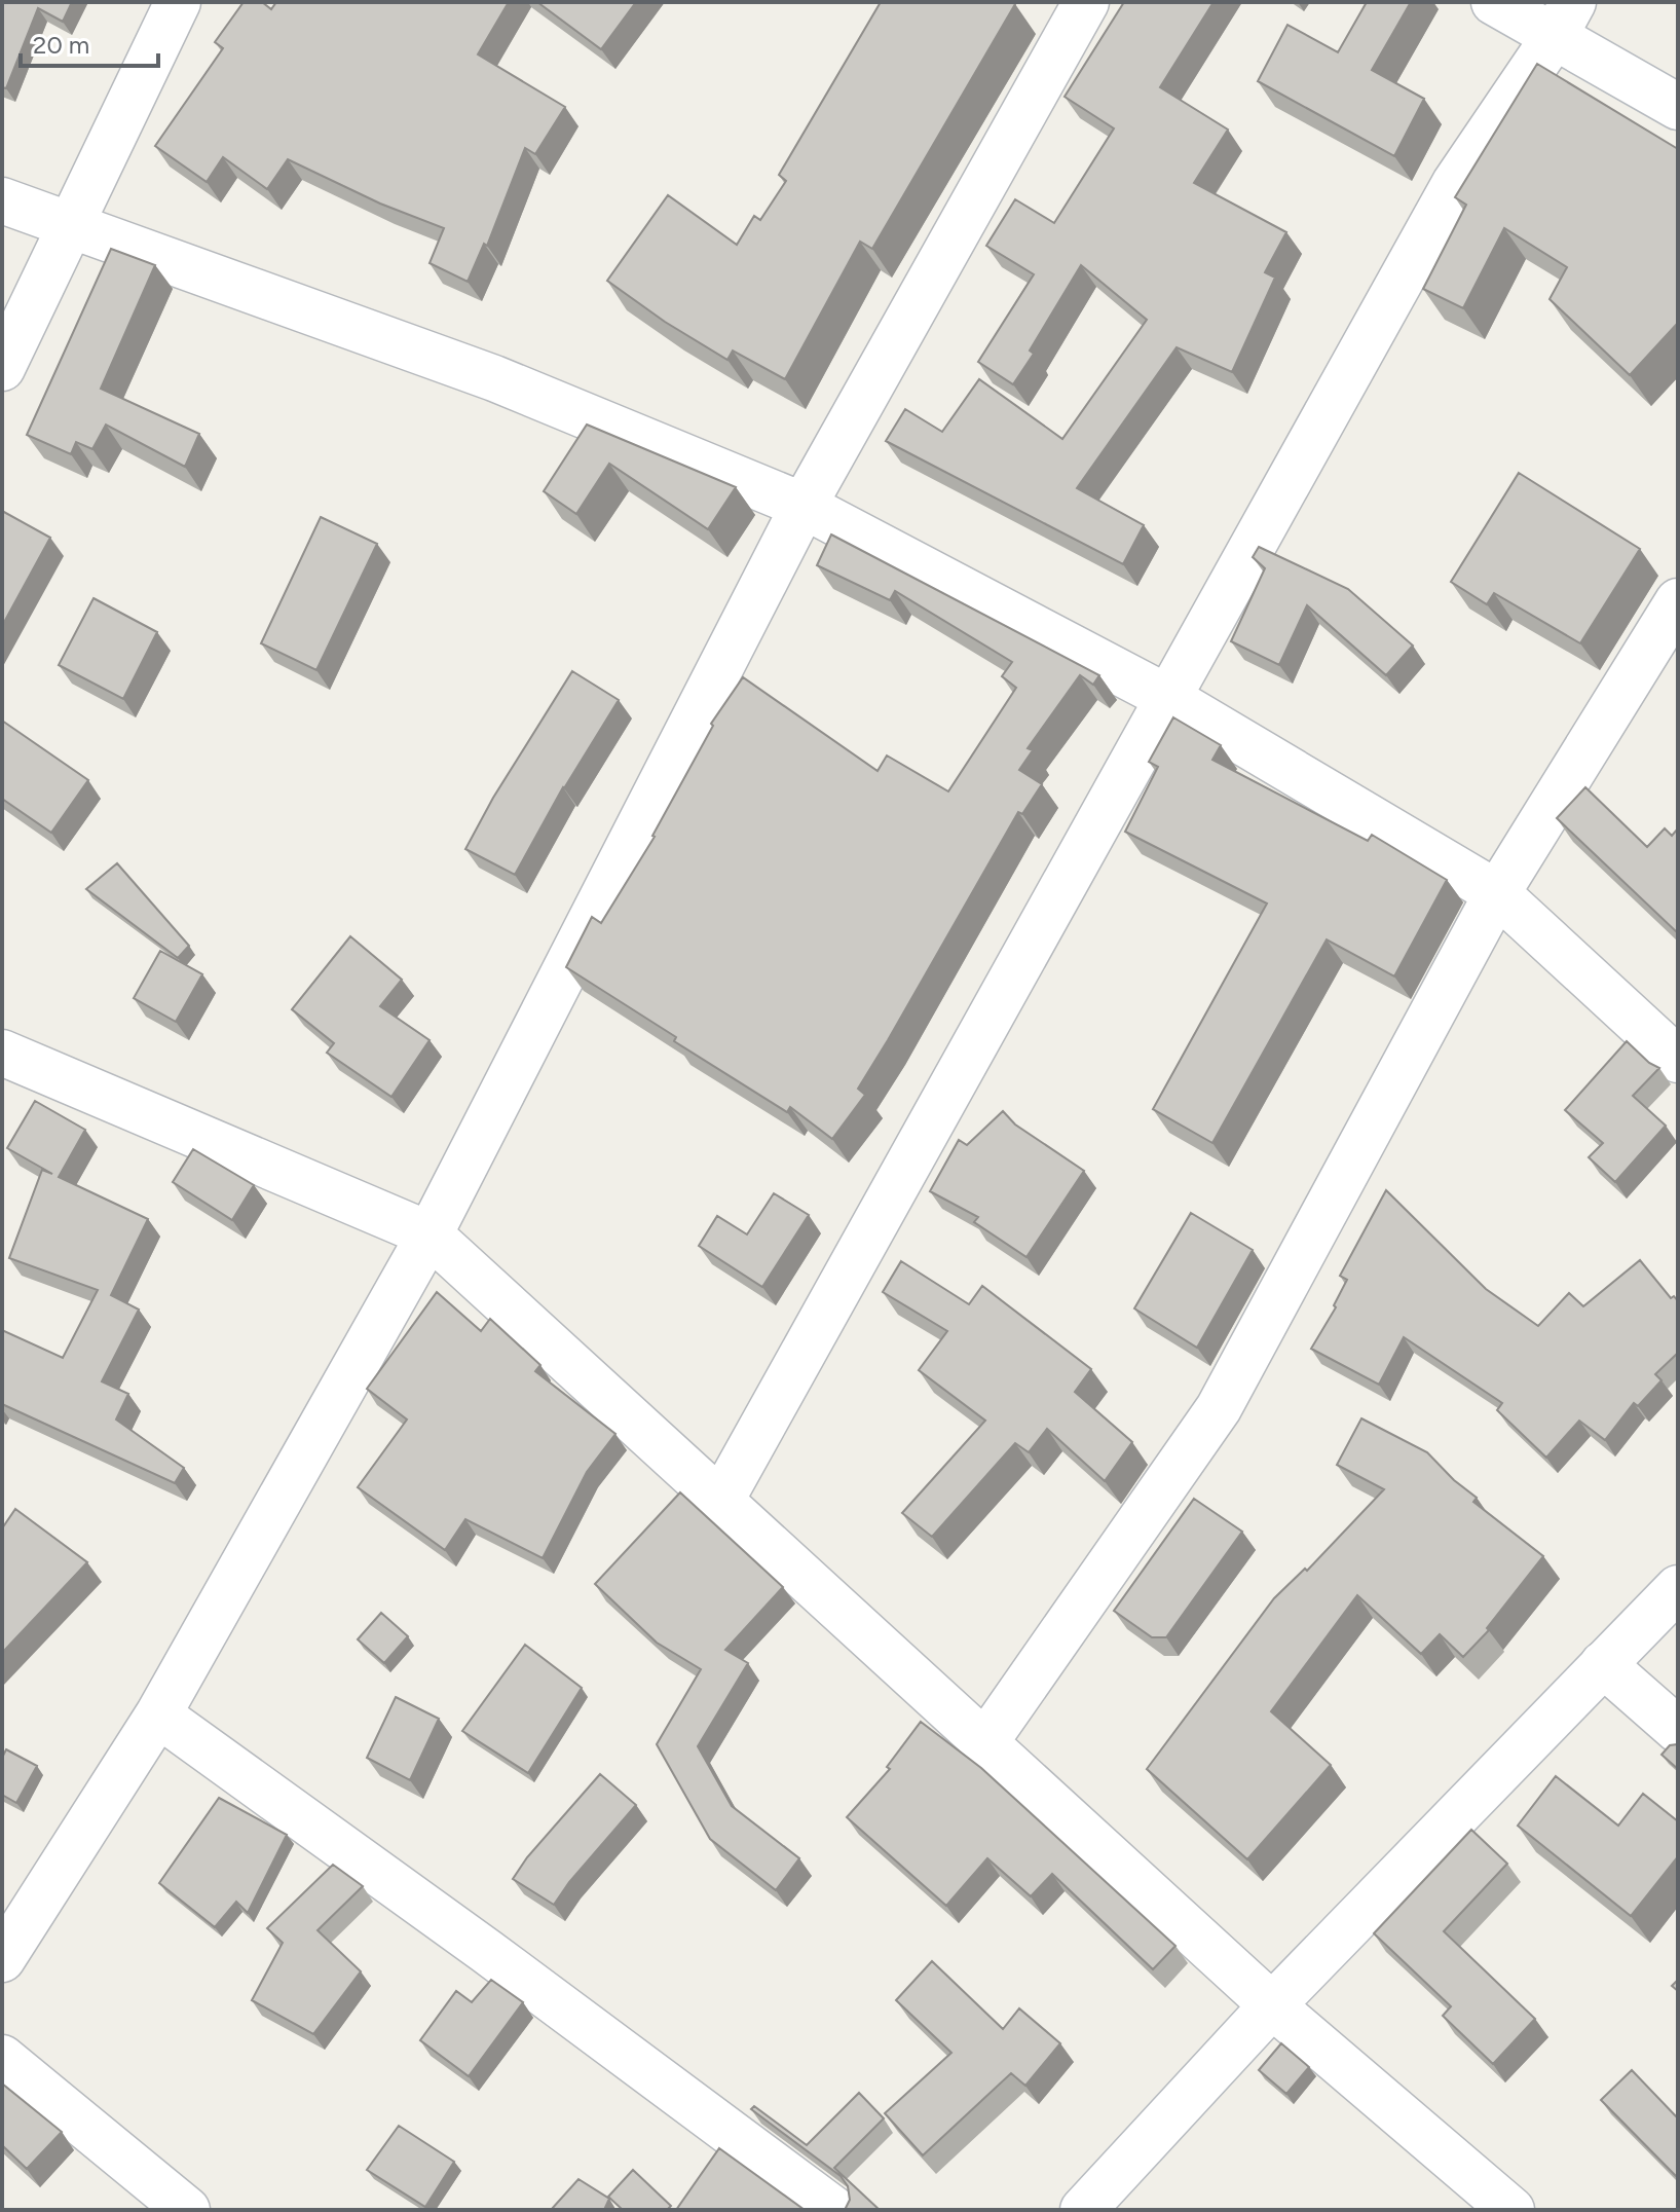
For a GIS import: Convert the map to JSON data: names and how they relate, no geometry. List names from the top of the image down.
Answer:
{
  "scale_bar": "20 m"
}
